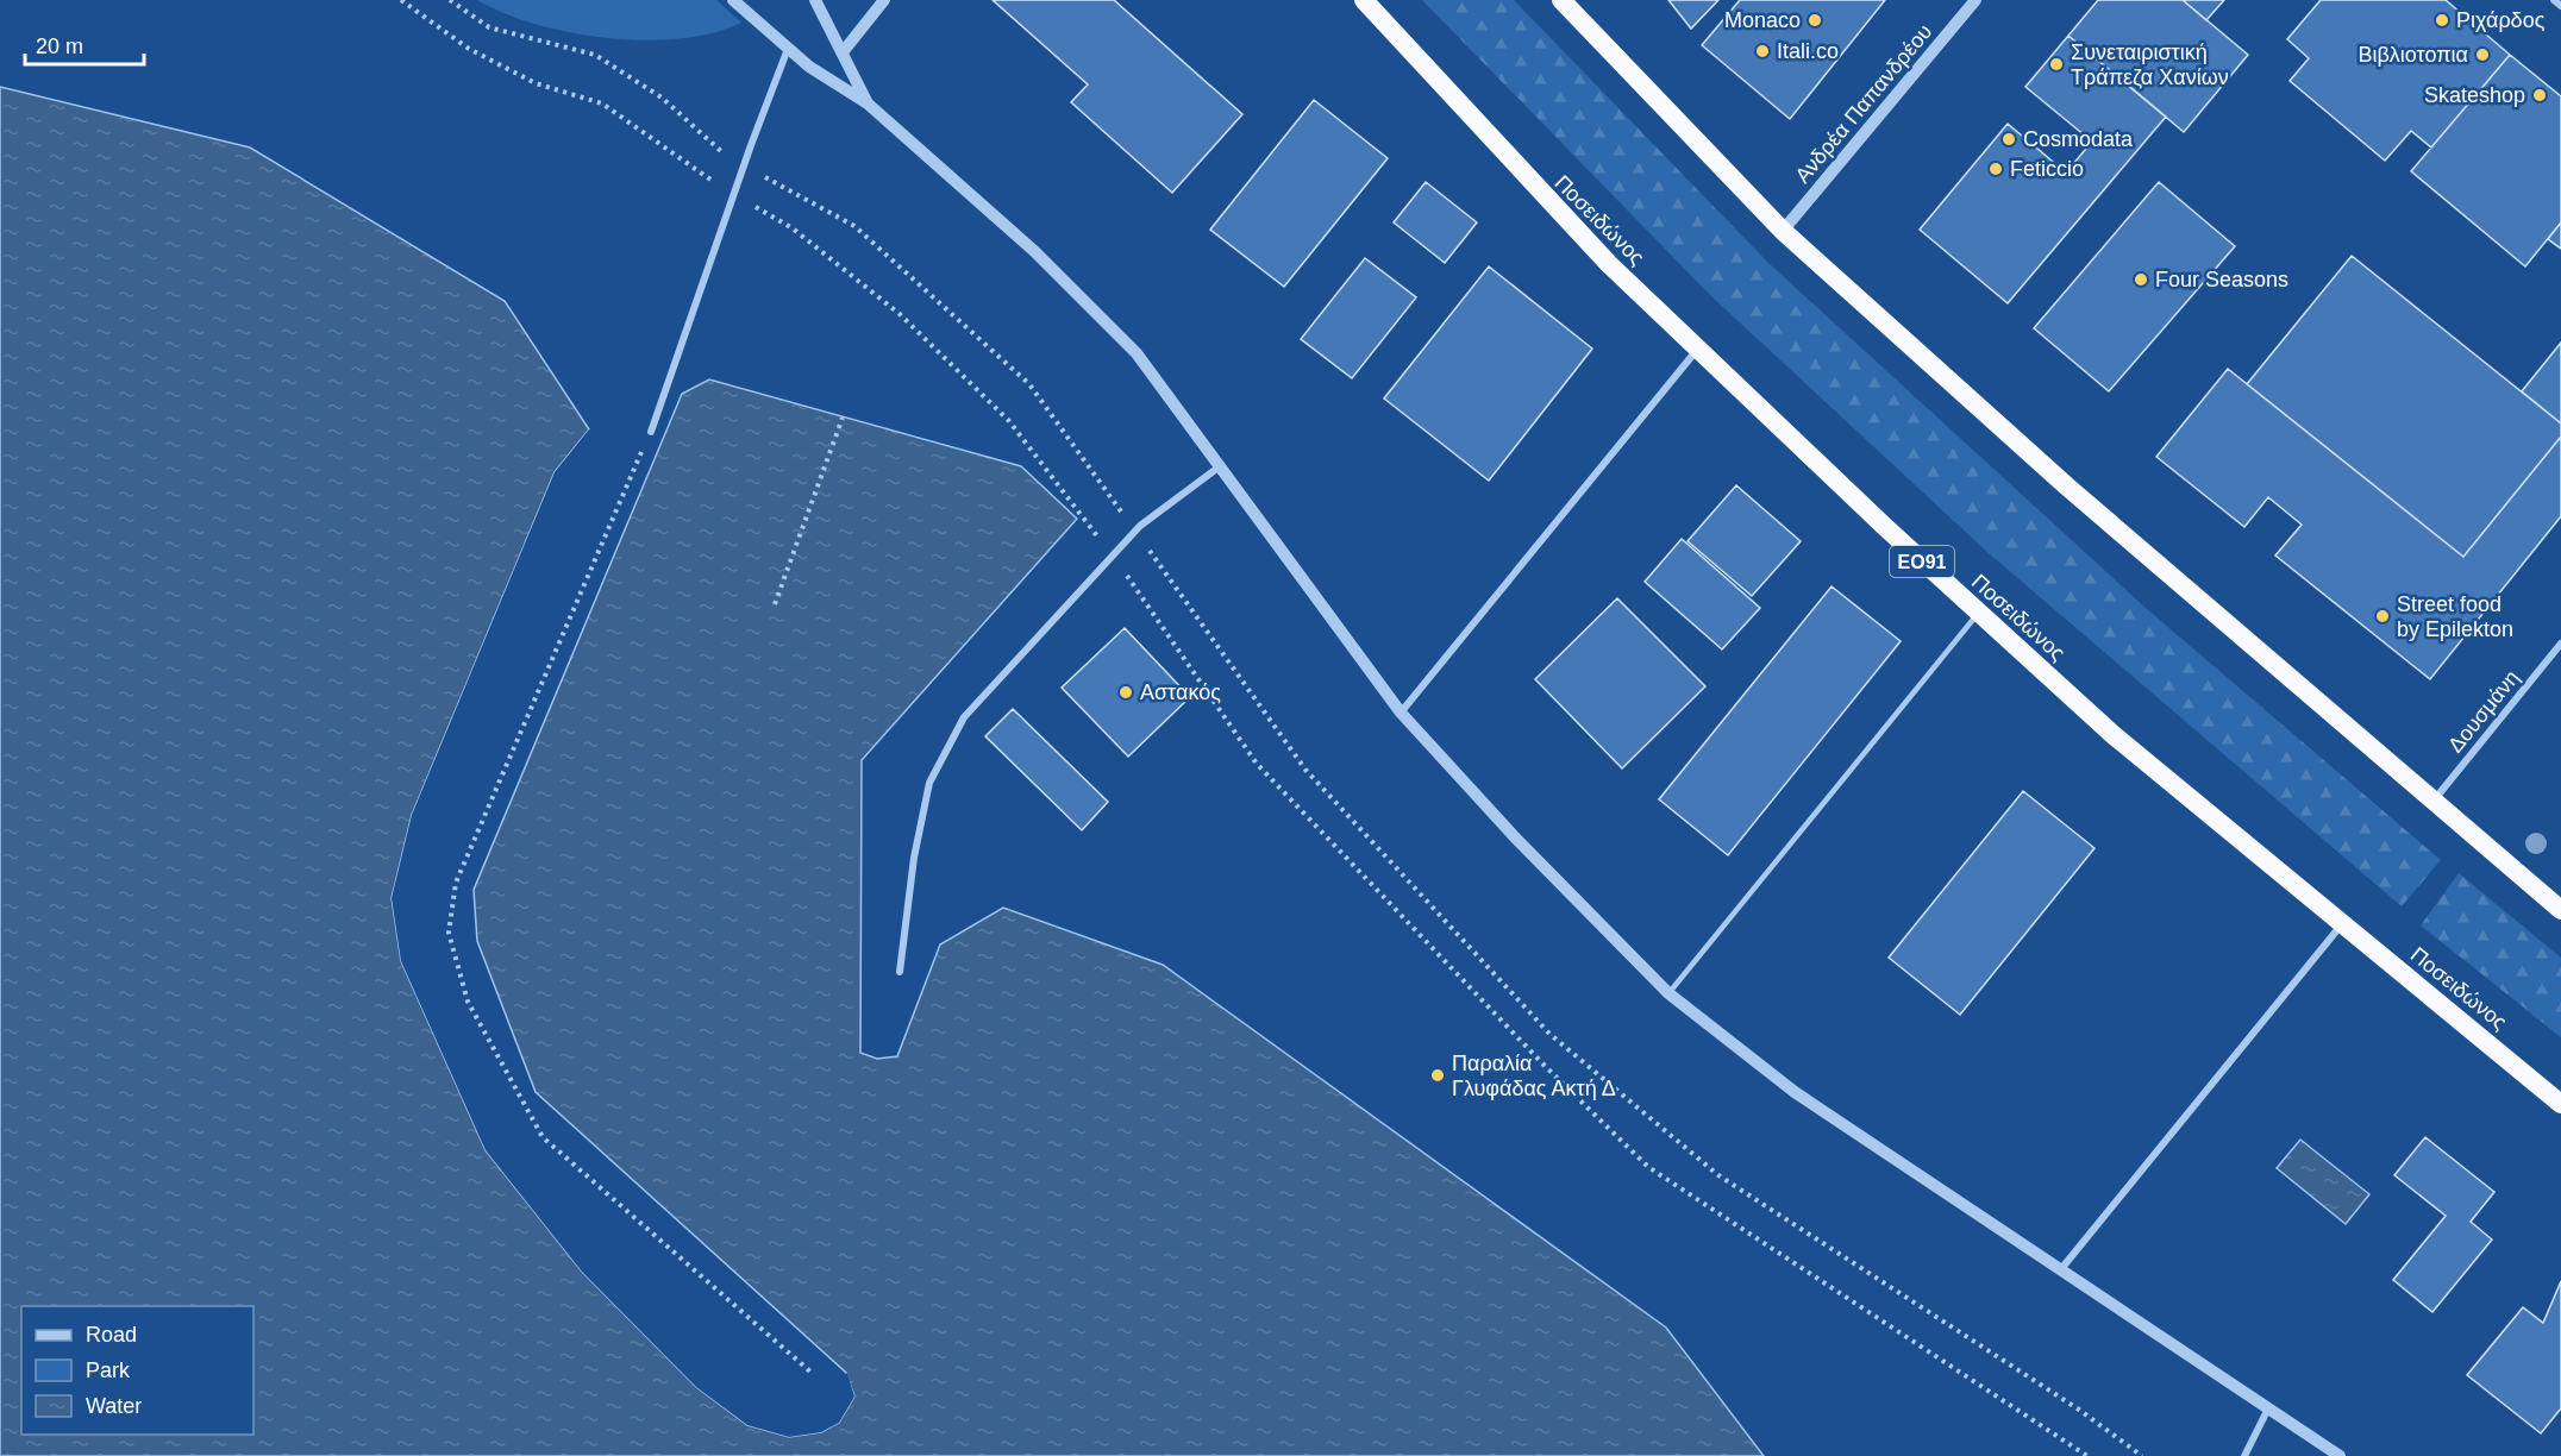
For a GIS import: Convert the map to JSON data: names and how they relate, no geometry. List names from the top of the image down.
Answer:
{
  "streets": {
    "highway": ["Ποσειδώνος", "ΕΟ91"],
    "street": ["Ανδρέα Παπανδρέου", "Δουσμάνη"]
  },
  "places": [
    "Monaco",
    "Ριχάρδος",
    "Itali.co",
    "Βιβλιοτοπια",
    "Συνεταιριστική Τράπεζα Χανίων",
    "Skateshop",
    "Cosmodata",
    "Feticcio",
    "Four Seasons",
    "Street food by Epilekton",
    "Αστακός",
    "Παραλία Γλυφάδας Ακτή Δ"
  ],
  "legend": ["Road", "Park", "Water"],
  "scale_bar": "20 m"
}
